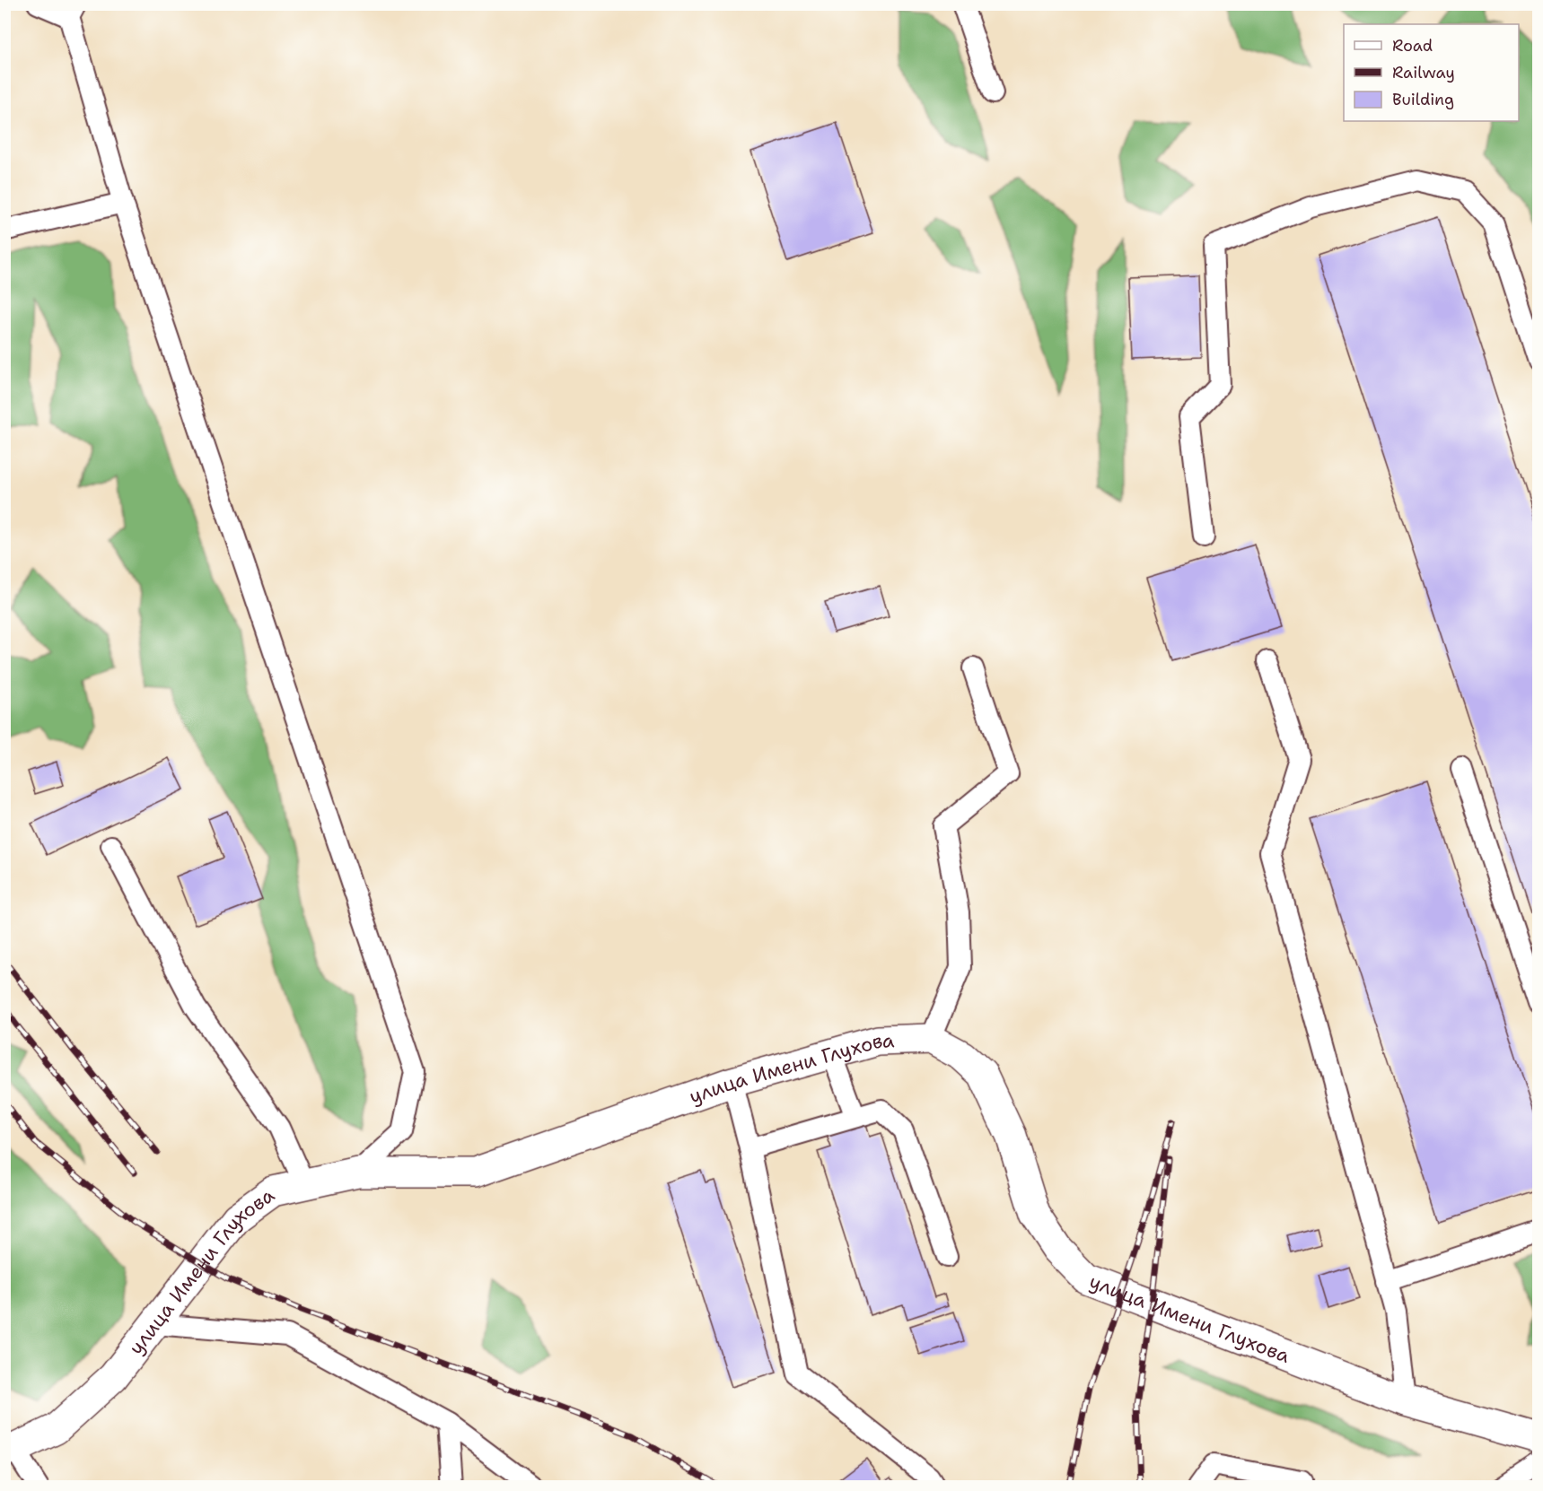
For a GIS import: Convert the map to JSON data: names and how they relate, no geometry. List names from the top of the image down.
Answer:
{
  "streets": {
    "street": ["улица Имени Глухова"]
  },
  "legend": ["Road", "Railway", "Building"]
}
